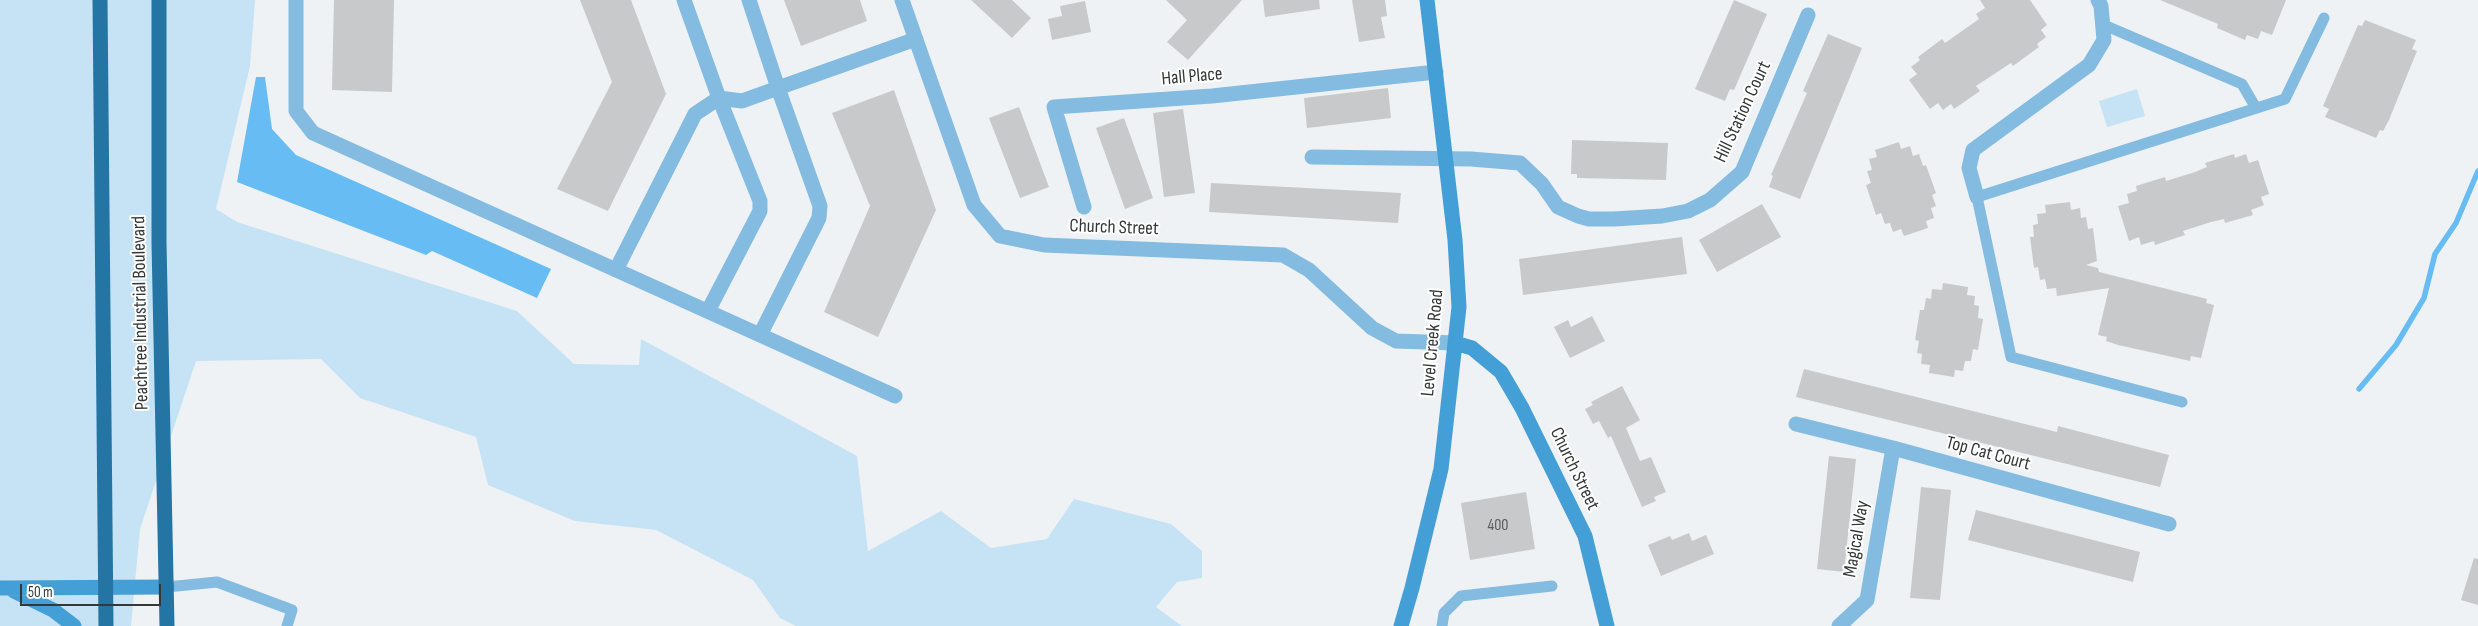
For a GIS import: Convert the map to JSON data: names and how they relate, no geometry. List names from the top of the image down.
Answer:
{
  "streets": {
    "highway": ["Peachtree Industrial Boulevard"],
    "street": [
      "Hall Place",
      "Hill Station Court",
      "Church Street",
      "Level Creek Road",
      "Top Cat Court",
      "Magical Way"
    ]
  },
  "crossings": [
    ["Hall Place", "Level Creek Road"],
    ["Hill Station Court", "Level Creek Road"],
    ["Church Street", "Level Creek Road"],
    ["Top Cat Court", "Magical Way"]
  ],
  "house_numbers": ["400"],
  "scale_bar": "50 m"
}
